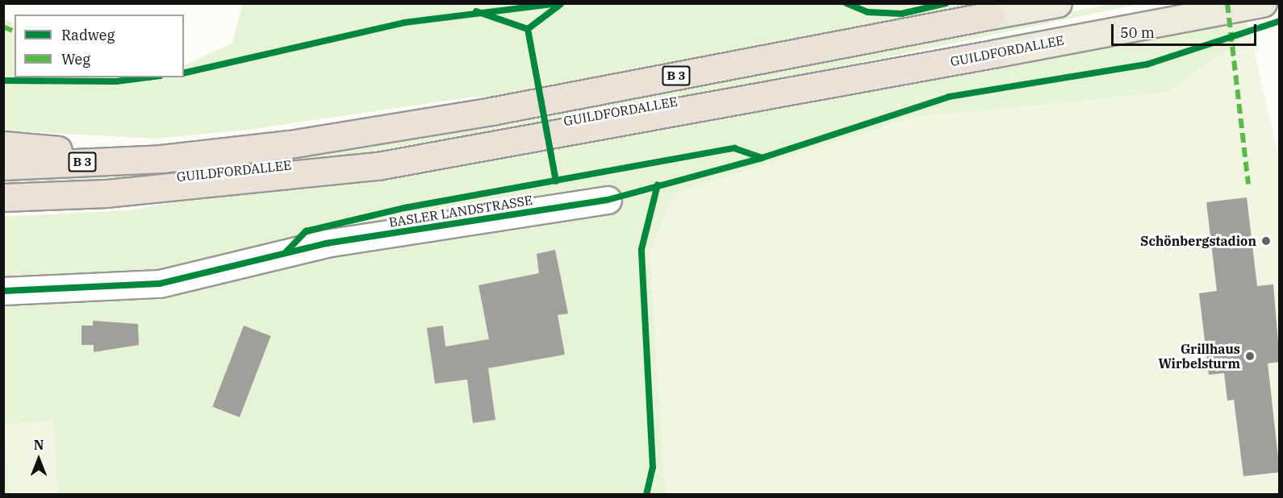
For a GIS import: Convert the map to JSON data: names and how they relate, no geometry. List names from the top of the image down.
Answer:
{
  "streets": {
    "highway": ["GUILDFORDALLEE", "B 3"],
    "street": ["BASLER LANDSTRASSE"]
  },
  "places": ["Schönbergstadion", "Grillhaus Wirbelsturm"],
  "legend": ["Radweg", "Weg"],
  "scale_bar": "50 m",
  "north": "top"
}
